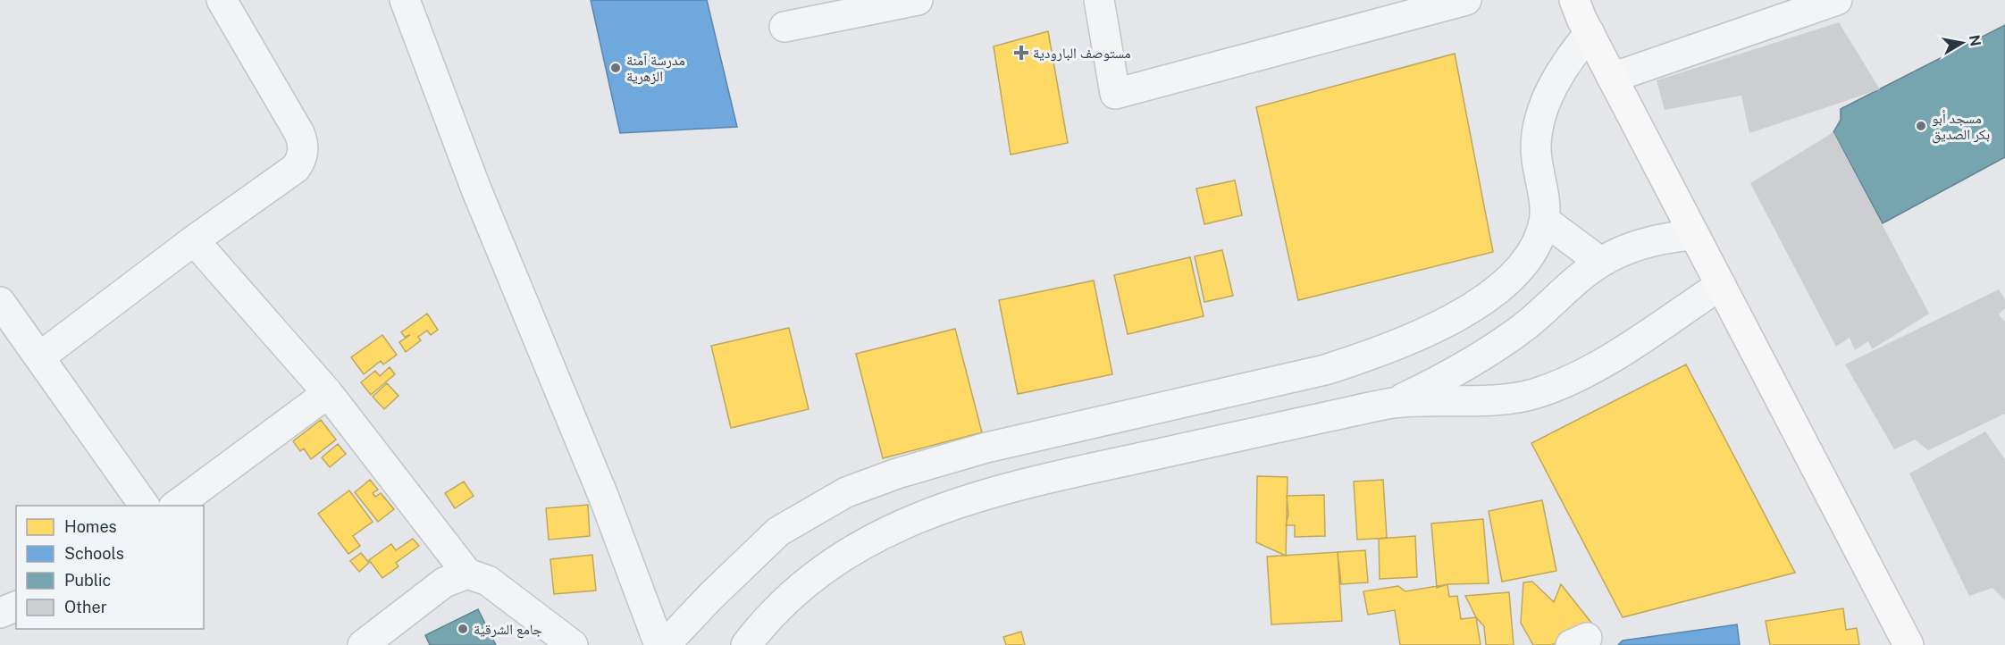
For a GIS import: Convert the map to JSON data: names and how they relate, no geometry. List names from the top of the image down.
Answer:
{
  "places": {
    "health": ["مستوصف البارودية"],
    "other": ["مدرسة آمنة الزهرية", "مسجد أبو بكر الصديق", "جامع الشرقية"]
  },
  "legend": [
    "Homes",
    "Schools",
    "Public",
    "Other"
  ],
  "north": "right"
}
